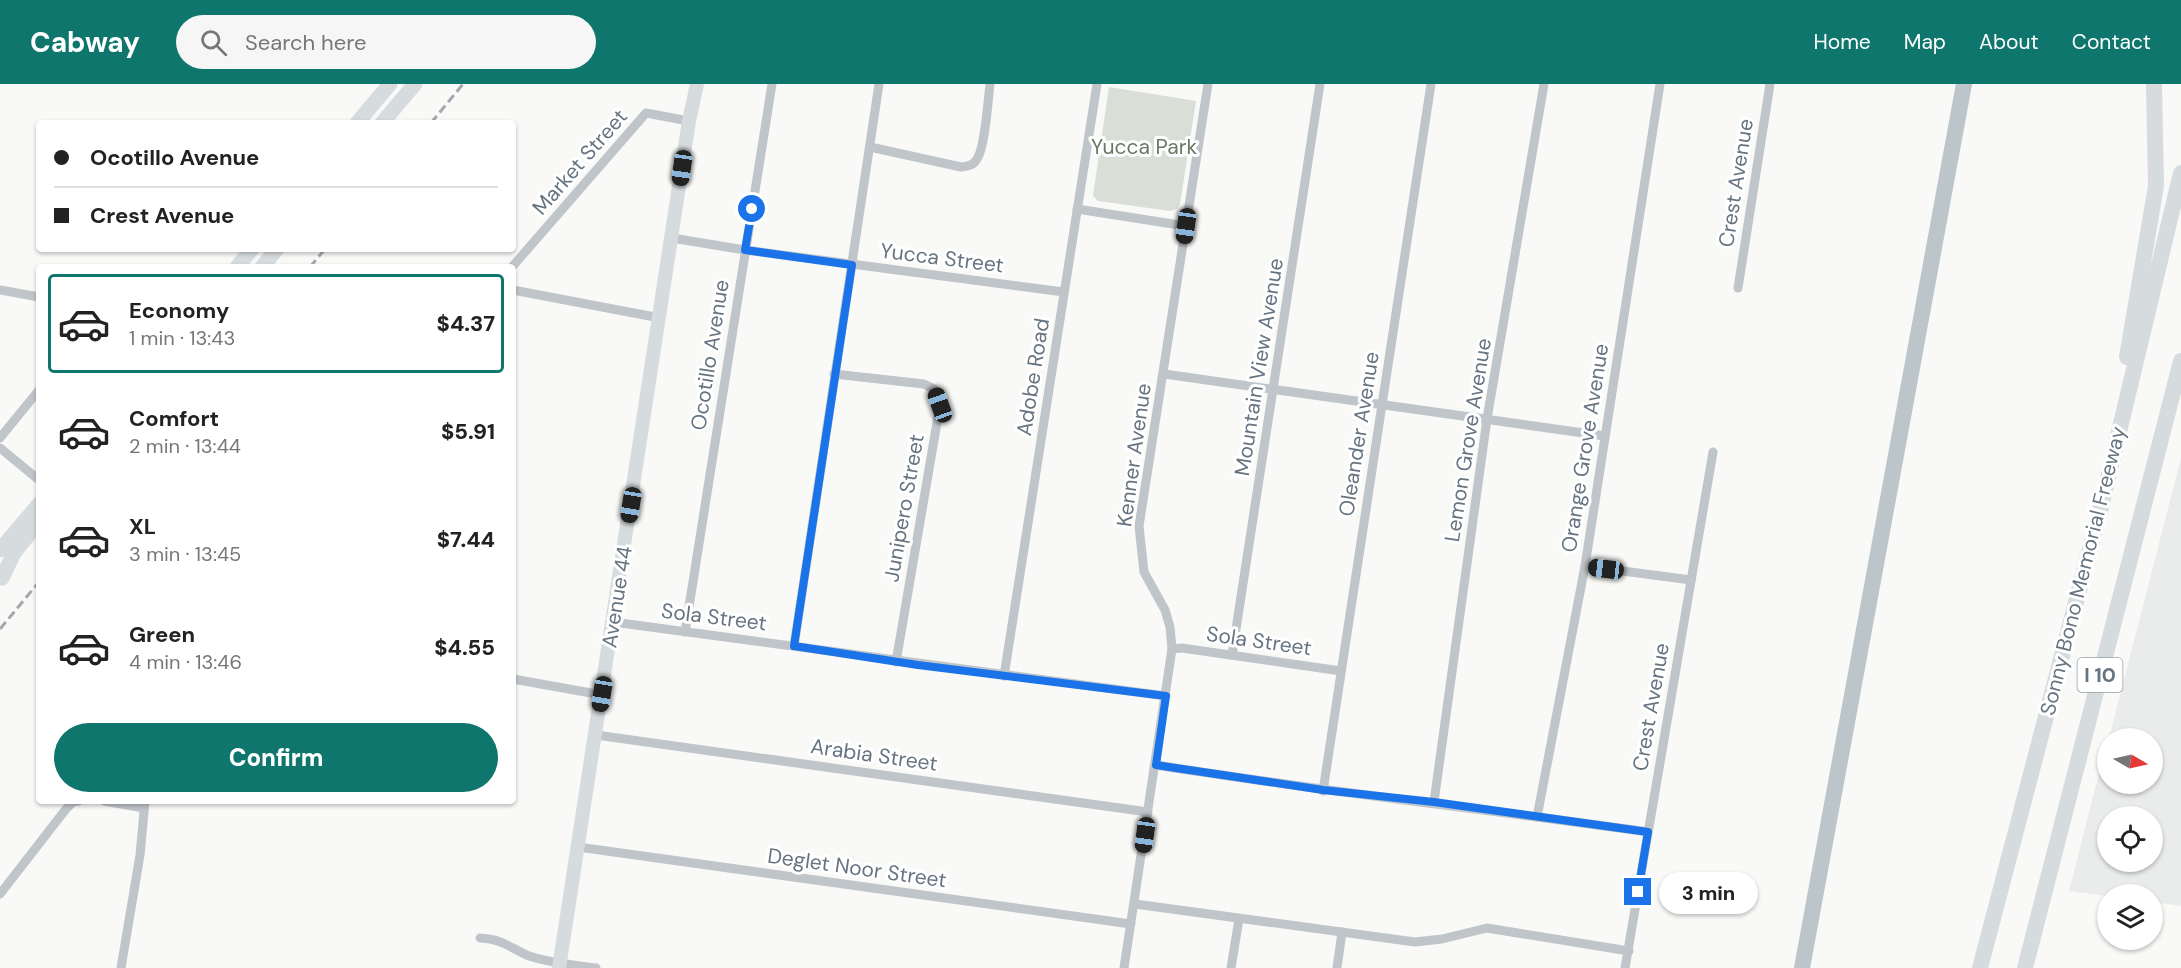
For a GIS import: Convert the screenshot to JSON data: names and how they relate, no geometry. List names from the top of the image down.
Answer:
{
  "streets": {
    "highway": ["Sonny Bono Memorial Freeway", "I 10"],
    "street": [
      "Market Street",
      "Crest Avenue",
      "Yucca Street",
      "Ocotillo Avenue",
      "Mountain View Avenue",
      "Adobe Road",
      "Oleander Avenue",
      "Lemon Grove Avenue",
      "Orange Grove Avenue",
      "Kenner Avenue",
      "Junipero Street",
      "Avenue 44",
      "Sola Street",
      "Arabia Street",
      "Deglet Noor Street"
    ]
  },
  "crossings": [
    ["Market Street", "Avenue 44"],
    ["Yucca Street", "Ocotillo Avenue"],
    ["Yucca Street", "Adobe Road"],
    ["Yucca Street", "Avenue 44"],
    ["Ocotillo Avenue", "Sola Street"],
    ["Mountain View Avenue", "Sola Street"],
    ["Adobe Road", "Sola Street"],
    ["Oleander Avenue", "Sola Street"],
    ["Kenner Avenue", "Sola Street"],
    ["Kenner Avenue", "Arabia Street"],
    ["Kenner Avenue", "Deglet Noor Street"],
    ["Junipero Street", "Sola Street"],
    ["Avenue 44", "Sola Street"],
    ["Avenue 44", "Arabia Street"],
    ["Avenue 44", "Deglet Noor Street"]
  ],
  "parks": ["Yucca Park"],
  "north": "right",
  "page": {
    "header": "Cabway",
    "search": "Search here",
    "nav": [
      "Home",
      "Map",
      "About",
      "Contact"
    ],
    "banner": ["Ocotillo Avenue", "Crest Avenue"],
    "list": [
      {
        "name": "Economy",
        "note": "1 min · 13:43",
        "value": "$4.37"
      },
      {
        "name": "Comfort",
        "note": "2 min · 13:44",
        "value": "$5.91"
      },
      {
        "name": "XL",
        "note": "3 min · 13:45",
        "value": "$7.44"
      },
      {
        "name": "Green",
        "note": "4 min · 13:46",
        "value": "$4.55"
      }
    ],
    "buttons": "Confirm",
    "bubble": "3 min"
  }
}
